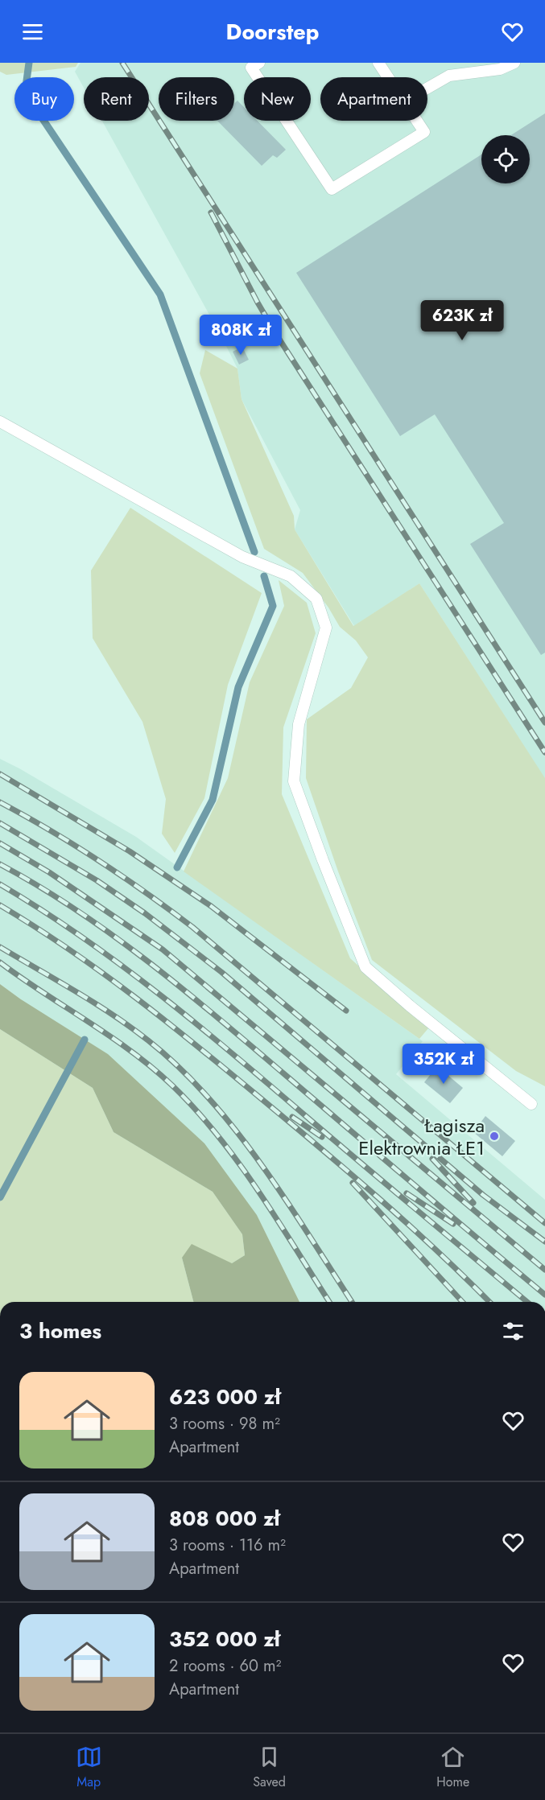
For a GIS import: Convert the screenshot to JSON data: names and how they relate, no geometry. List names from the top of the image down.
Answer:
{
  "places": ["Łagisza Elektrownia ŁE1"],
  "page": {
    "header": "Doorstep",
    "chip": [
      "Buy",
      "Rent",
      "Filters",
      "New",
      "Apartment"
    ],
    "price": ["623K zł", "808K zł", "352K zł"],
    "heading": "3 homes",
    "list": [
      {
        "name": "623 000 zł",
        "note": "3 rooms · 98 m² · Apartment"
      },
      {
        "name": "808 000 zł",
        "note": "3 rooms · 116 m² · Apartment"
      },
      {
        "name": "352 000 zł",
        "note": "2 rooms · 60 m² · Apartment"
      }
    ],
    "tabs": ["Map", "Saved", "Home"]
  }
}
